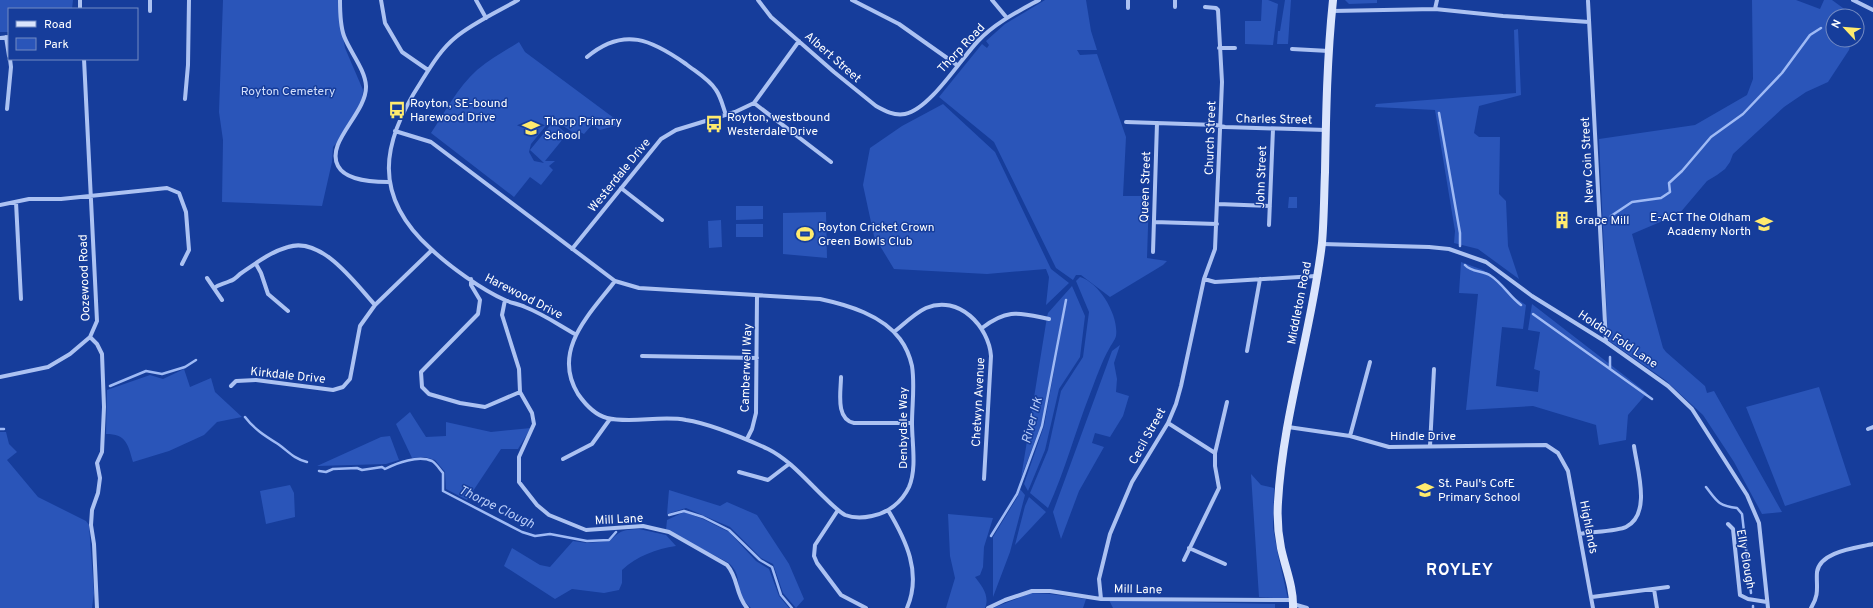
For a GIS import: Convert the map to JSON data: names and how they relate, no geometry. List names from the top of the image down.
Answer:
{
  "streets": {
    "main road": ["Middleton Road"],
    "street": [
      "Thorp Road",
      "Albert Street",
      "Charles Street",
      "Church Street",
      "New Coin Street",
      "Westerdale Drive",
      "John Street",
      "Queen Street",
      "Oozewood Road",
      "Harewood Drive",
      "Holden Fold Lane",
      "Camberwell Way",
      "Kirkdale Drive",
      "Chetwyn Avenue",
      "Denbydale Way",
      "Cecil Street",
      "Hindle Drive",
      "Mill Lane",
      "Highlands",
      "Elly Clough"
    ]
  },
  "crossings": [
    ["Thorp Road", "Albert Street"],
    ["Charles Street", "Church Street"],
    ["Charles Street", "John Street"],
    ["Charles Street", "Queen Street"],
    ["Charles Street", "Middleton Road"],
    ["Church Street", "Cecil Street"],
    ["New Coin Street", "Holden Fold Lane"],
    ["Harewood Drive", "Kirkdale Drive"],
    ["Harewood Drive", "Denbydale Way"],
    ["Harewood Drive", "Mill Lane"],
    ["Middleton Road", "Holden Fold Lane"],
    ["Middleton Road", "Hindle Drive"],
    ["Middleton Road", "Mill Lane"],
    ["Holden Fold Lane", "Elly Clough"],
    ["Camberwell Way", "Denbydale Way"],
    ["Chetwyn Avenue", "Denbydale Way"],
    ["Cecil Street", "Mill Lane"],
    ["Hindle Drive", "Highlands"]
  ],
  "districts": ["ROYLEY"],
  "water": ["River Irk", "Thorpe Clough"],
  "parks": ["Royton Cemetery"],
  "places": {
    "bus stop": ["Royton, SE-bound Harewood Drive", "Royton, westbound Westerdale Drive"],
    "school or university": ["Thorp Primary School", "E-ACT The Oldham Academy North", "St. Paul's CofE Primary School"],
    "building": ["Grape Mill"],
    "sports": ["Royton Cricket Crown Green Bowls Club"]
  },
  "legend": ["Road", "Park"],
  "north": "top left"
}
